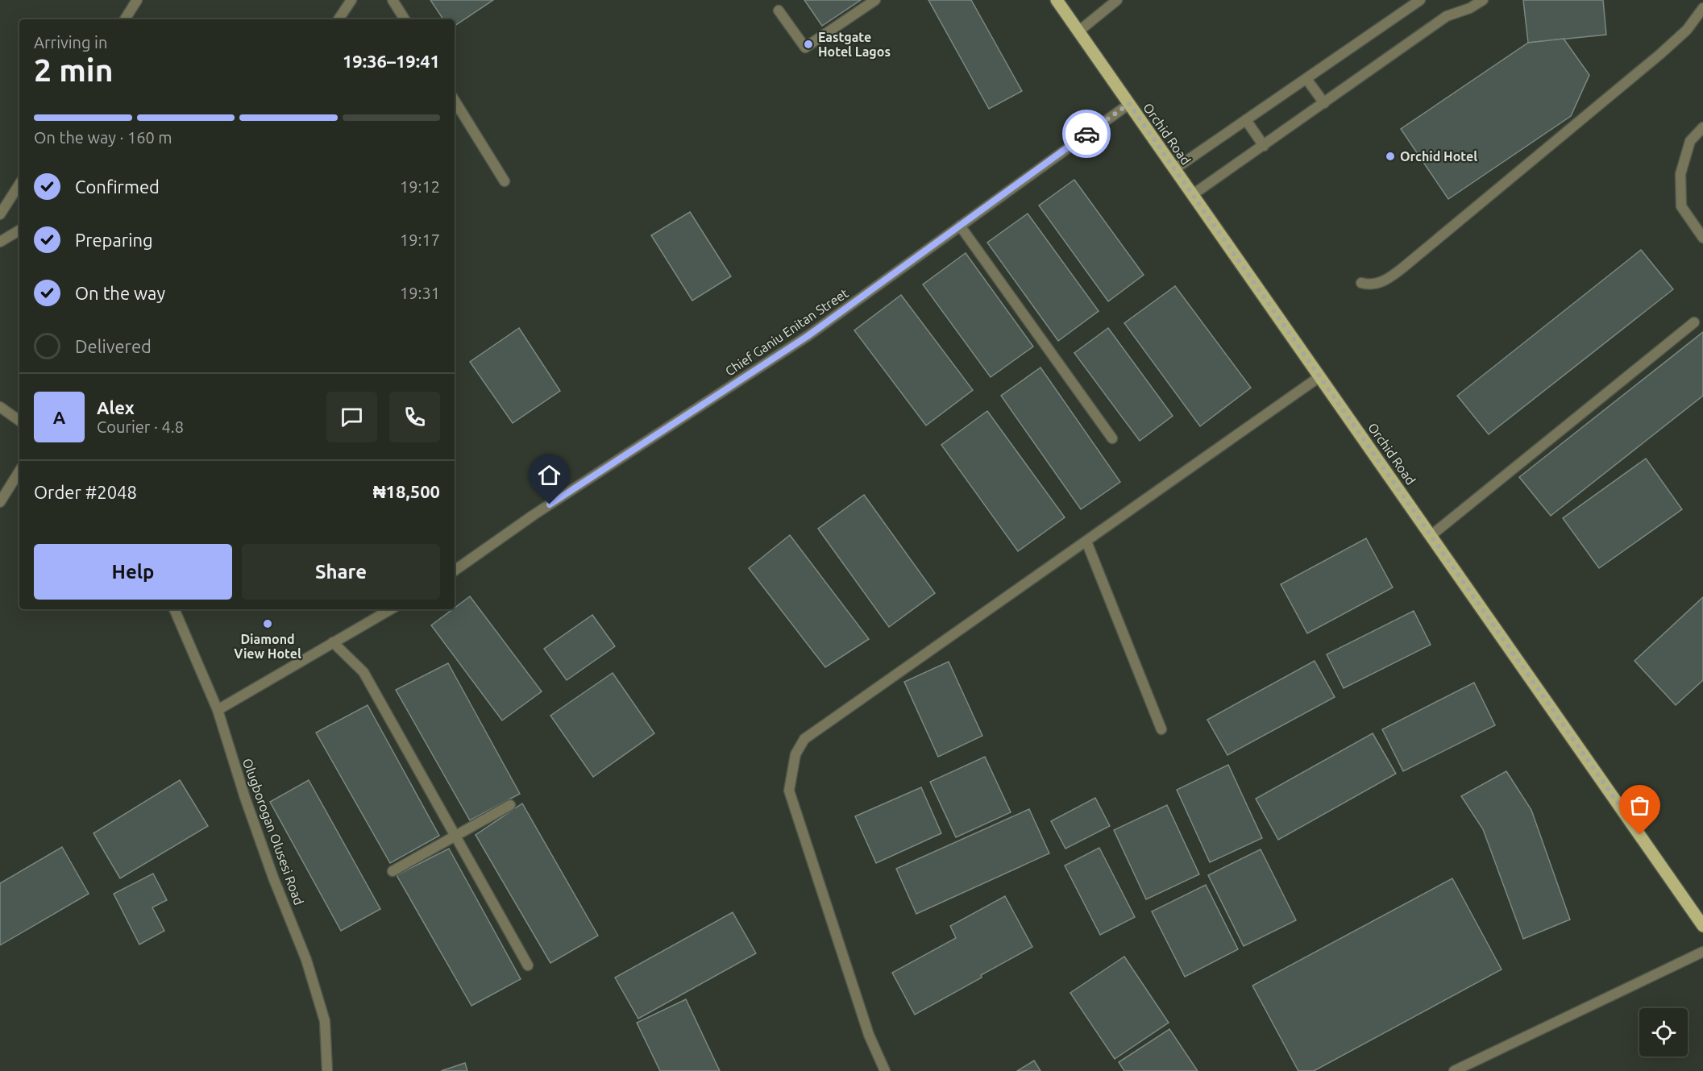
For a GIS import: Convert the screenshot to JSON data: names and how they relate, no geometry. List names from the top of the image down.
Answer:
{
  "streets": {
    "main road": ["Orchid Road"],
    "street": ["Chief Ganiu Enitan Street", "Olugborogan Olusesi Road"]
  },
  "crossings": [
    ["Orchid Road", "Chief Ganiu Enitan Street"]
  ],
  "places": ["Eastgate Hotel Lagos", "Orchid Hotel", "Diamond View Hotel"],
  "page": {
    "heading": ["2 min", "Arriving in", "19:36–19:41"],
    "panel": [
      "Alex",
      "Courier · 4.8",
      "Order #2048",
      "₦18,500"
    ],
    "bar": "On the way · 160 m",
    "list": [
      ["Confirmed", "19:12"],
      ["Preparing", "19:17"],
      ["On the way", "19:31"],
      "Delivered"
    ],
    "round": "A",
    "buttons": ["Help", "Share"]
  }
}
